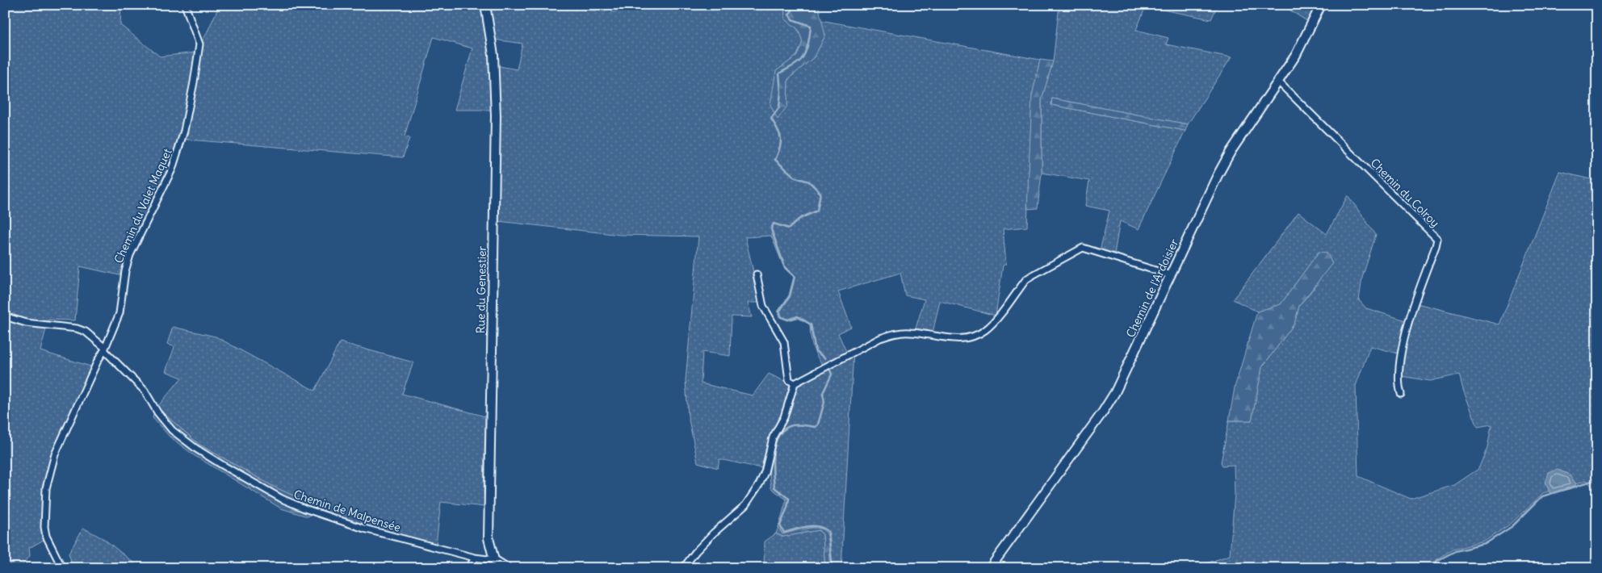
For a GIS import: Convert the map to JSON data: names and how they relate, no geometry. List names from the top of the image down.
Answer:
{
  "streets": {
    "street": [
      "Chemin du Colroy",
      "Chemin du Valet Maquet",
      "Chemin de l'Ardoisier",
      "Rue du Genestier",
      "Chemin de Malpensée"
    ]
  },
  "crossings": [
    ["Chemin du Colroy", "Chemin de l'Ardoisier"],
    ["Chemin du Valet Maquet", "Chemin de Malpensée"],
    ["Rue du Genestier", "Chemin de Malpensée"]
  ]
}
